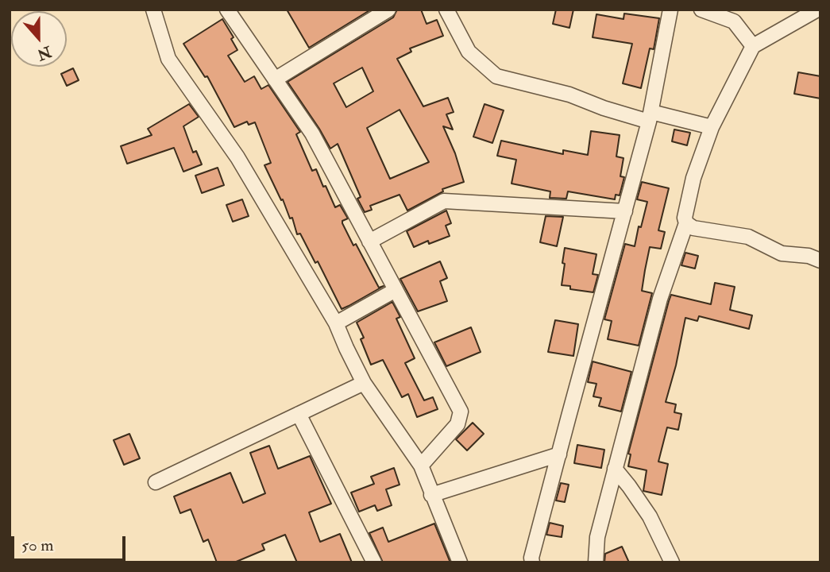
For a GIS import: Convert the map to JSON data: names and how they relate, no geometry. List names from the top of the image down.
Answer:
{
  "scale_bar": "50 m",
  "north": "bottom"
}
